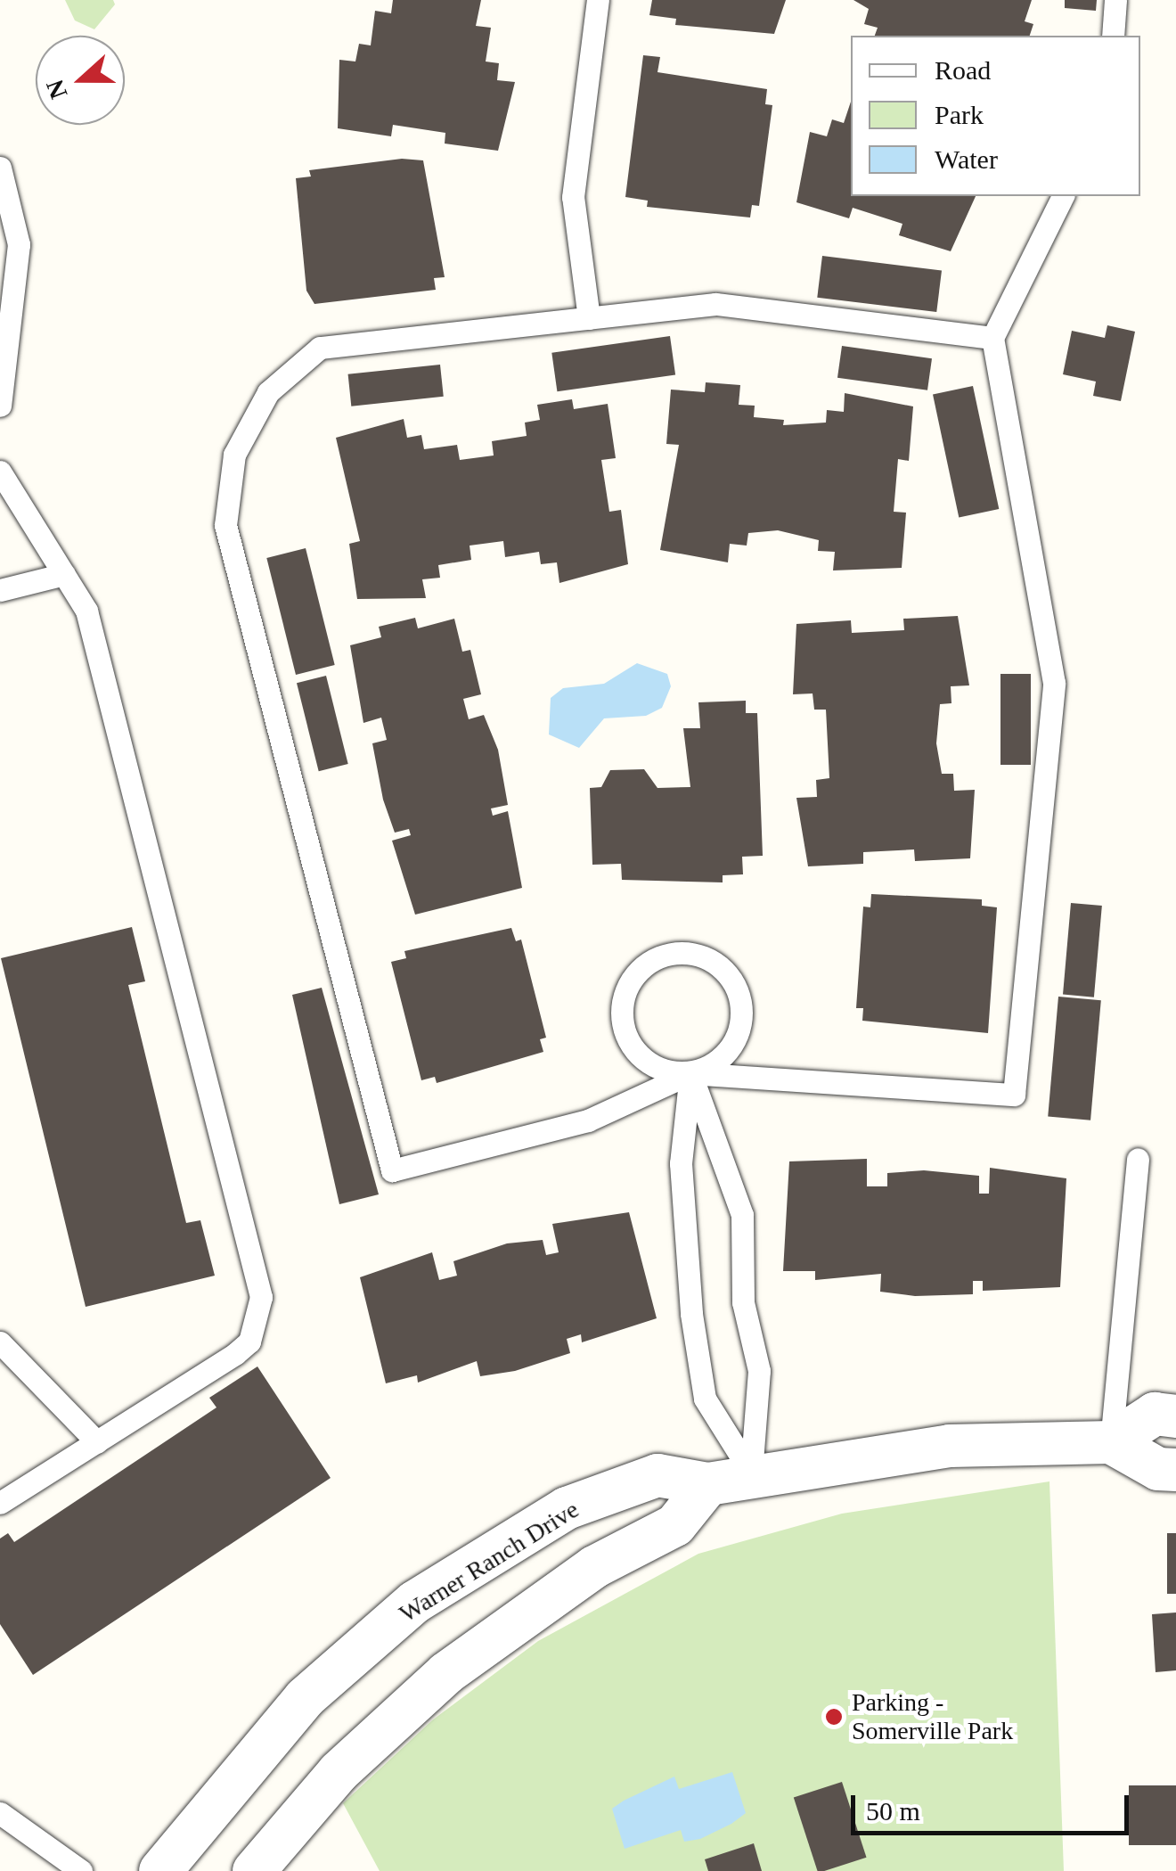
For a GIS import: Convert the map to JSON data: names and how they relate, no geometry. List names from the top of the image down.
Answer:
{
  "streets": {
    "street": ["Warner Ranch Drive"]
  },
  "places": ["Parking - Somerville Park"],
  "legend": ["Road", "Park", "Water"],
  "scale_bar": "50 m",
  "north": "left"
}
